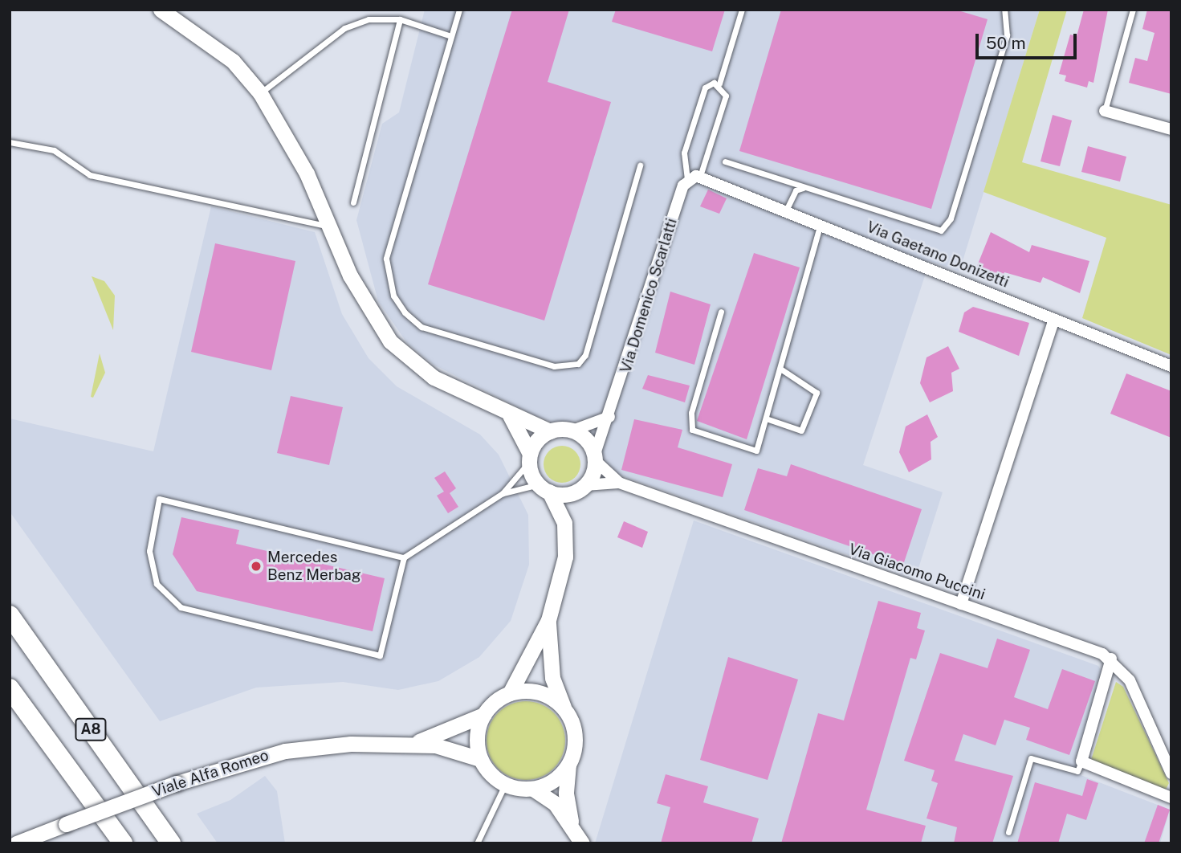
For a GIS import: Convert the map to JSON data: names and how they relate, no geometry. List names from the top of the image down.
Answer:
{
  "streets": {
    "highway": ["A8"],
    "main road": ["Viale Alfa Romeo"],
    "street": ["Via Gaetano Donizetti", "Via Domenico Scarlatti", "Via Giacomo Puccini"]
  },
  "crossings": [
    ["Via Gaetano Donizetti", "Via Domenico Scarlatti"],
    ["Via Domenico Scarlatti", "Via Giacomo Puccini"]
  ],
  "places": ["Mercedes Benz Merbag"],
  "scale_bar": "50 m"
}
